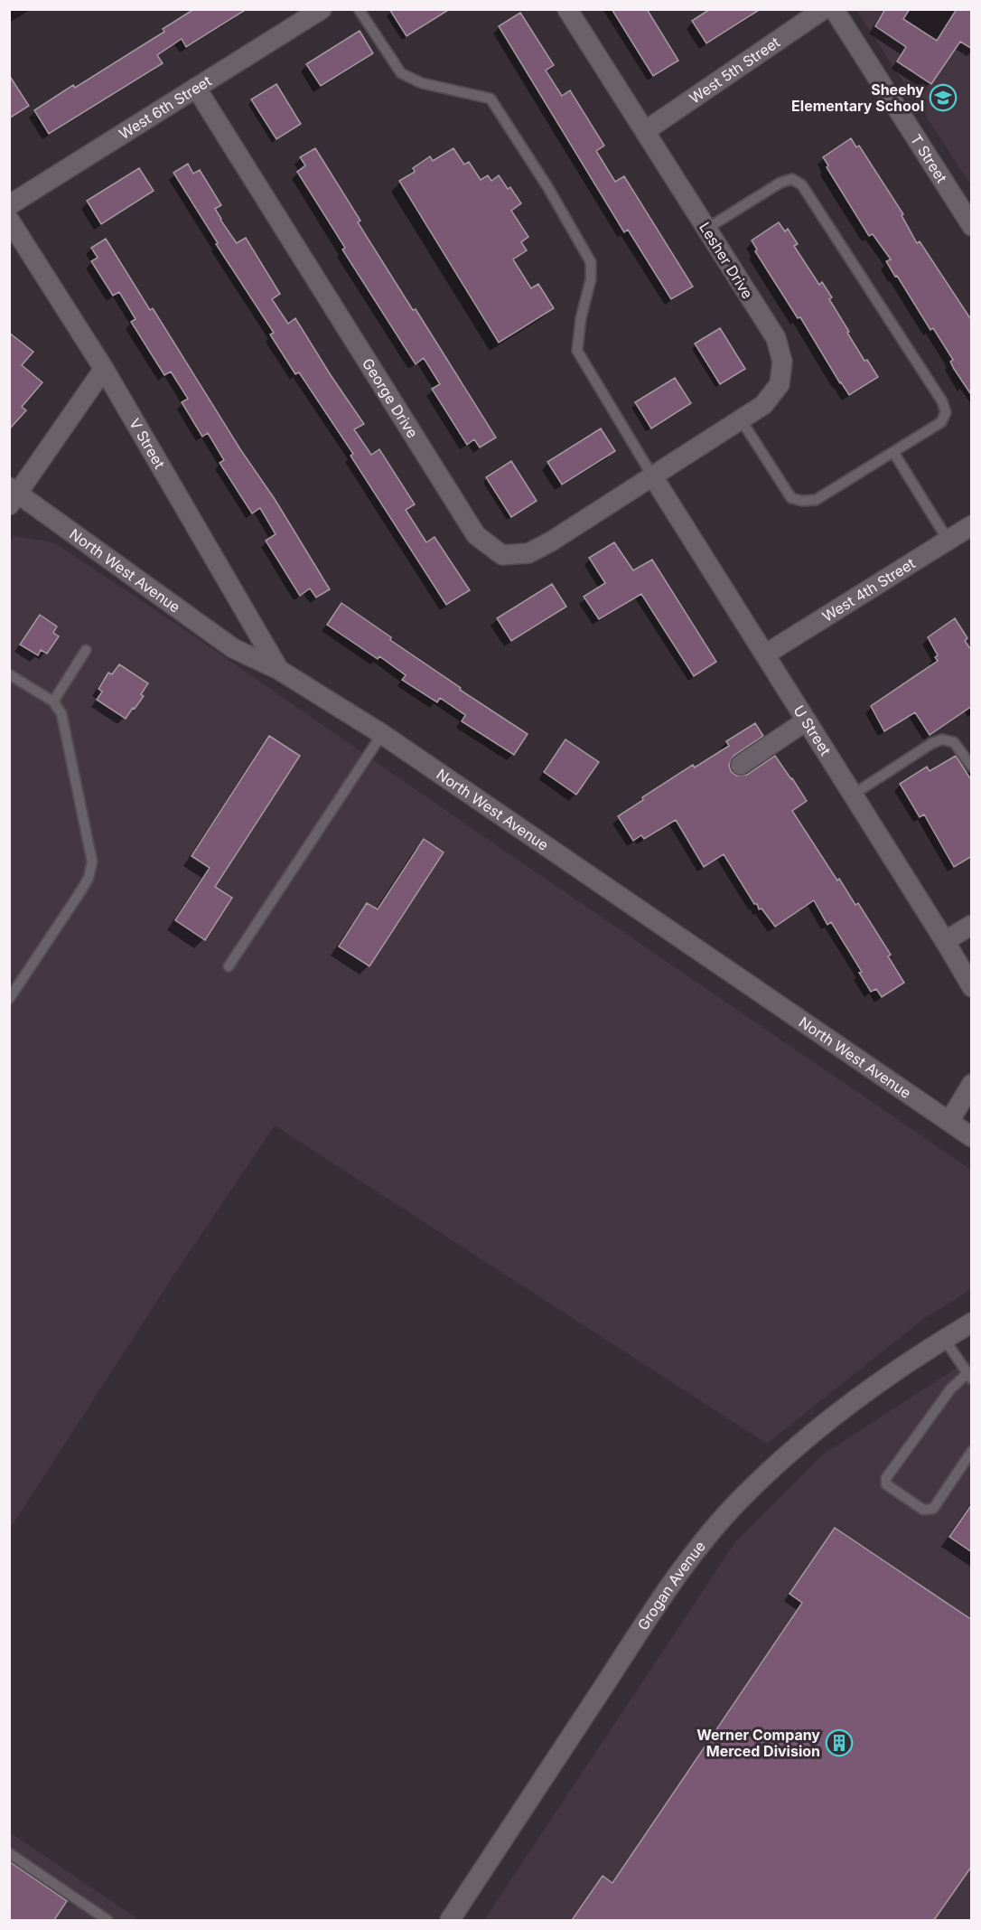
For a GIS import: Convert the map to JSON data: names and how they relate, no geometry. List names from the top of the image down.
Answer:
{
  "streets": {
    "street": [
      "West 5th Street",
      "West 6th Street",
      "T Street",
      "Lesher Drive",
      "George Drive",
      "V Street",
      "North West Avenue",
      "West 4th Street",
      "U Street",
      "Grogan Avenue"
    ]
  },
  "crossings": [
    ["West 5th Street", "Lesher Drive"],
    ["West 6th Street", "George Drive"],
    ["Lesher Drive", "George Drive"],
    ["Lesher Drive", "U Street"],
    ["George Drive", "U Street"],
    ["V Street", "North West Avenue"],
    ["West 4th Street", "U Street"]
  ],
  "places": {
    "school or university": ["Sheehy Elementary School"],
    "building": ["Werner Company Merced Division"]
  }
}
